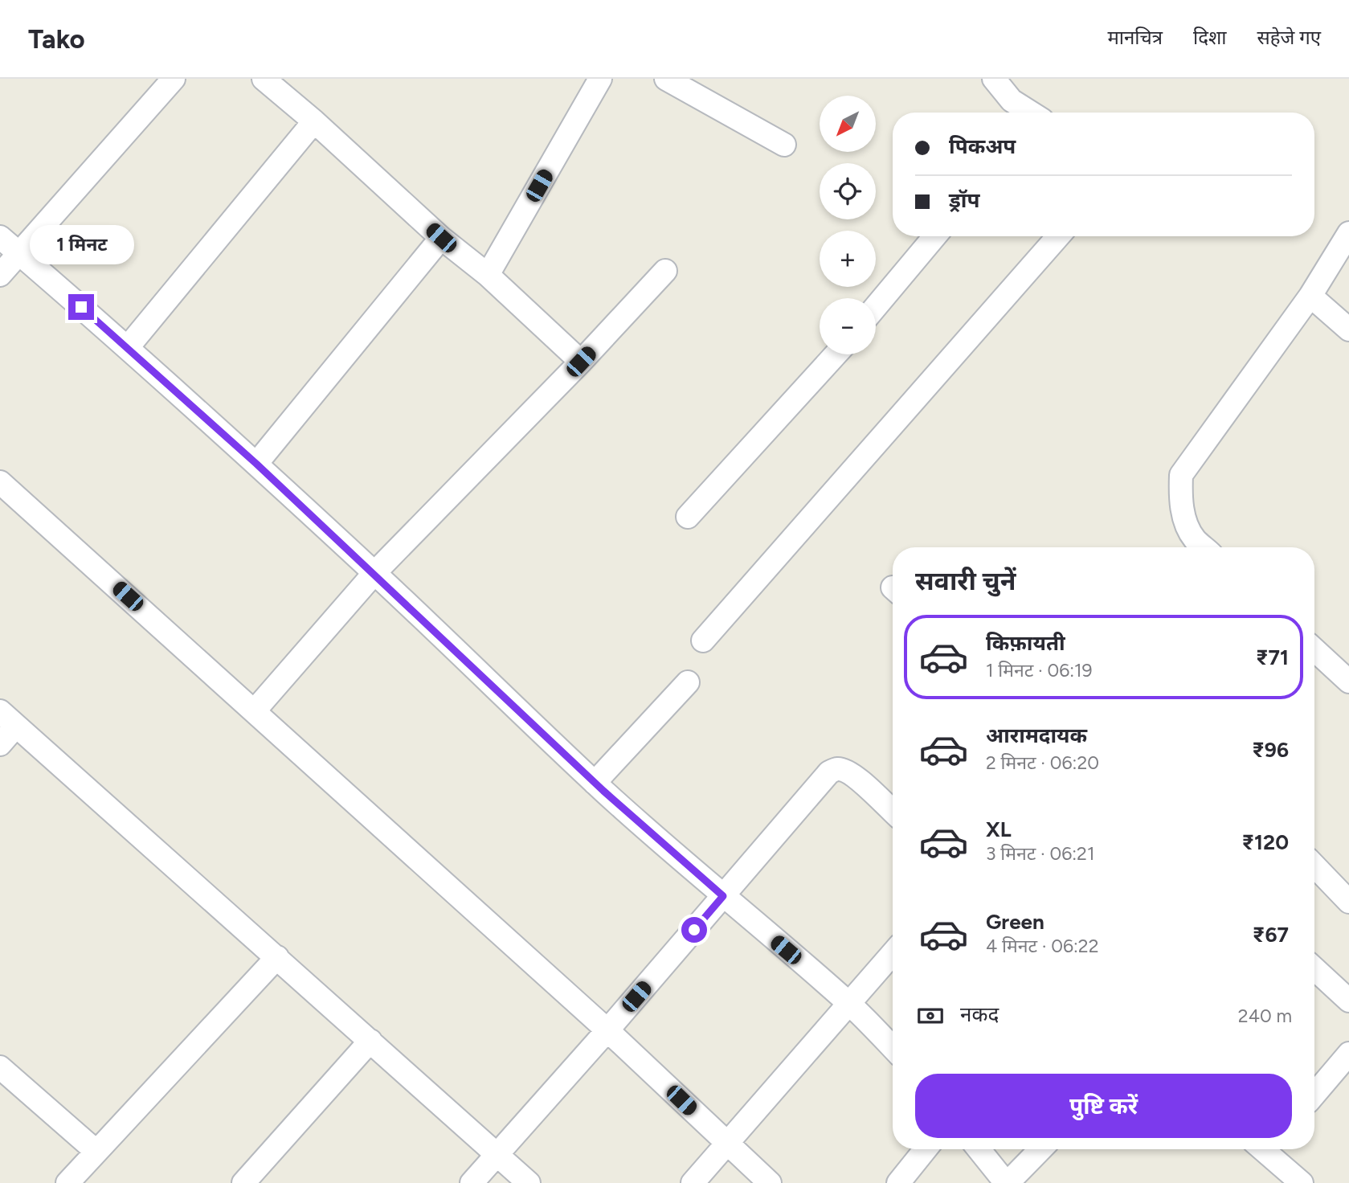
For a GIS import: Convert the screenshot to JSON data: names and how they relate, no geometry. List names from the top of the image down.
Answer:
{
  "north": "bottom left",
  "page": {
    "header": "Tako",
    "nav": ["मानचित्र", "दिशा", "सहेजे गए"],
    "map_buttons": ["+", "−"],
    "banner": ["पिकअप", "ड्रॉप"],
    "bubble": "1 मिनट",
    "heading": "सवारी चुनें",
    "list": [
      {
        "name": "किफ़ायती",
        "note": "1 मिनट · 06:19",
        "value": "₹71"
      },
      {
        "name": "आरामदायक",
        "note": "2 मिनट · 06:20",
        "value": "₹96"
      },
      {
        "name": "XL",
        "note": "3 मिनट · 06:21",
        "value": "₹120"
      },
      {
        "name": "Green",
        "note": "4 मिनट · 06:22",
        "value": "₹67"
      }
    ],
    "pay": ["नकद", "240 m"],
    "buttons": "पुष्टि करें"
  }
}
